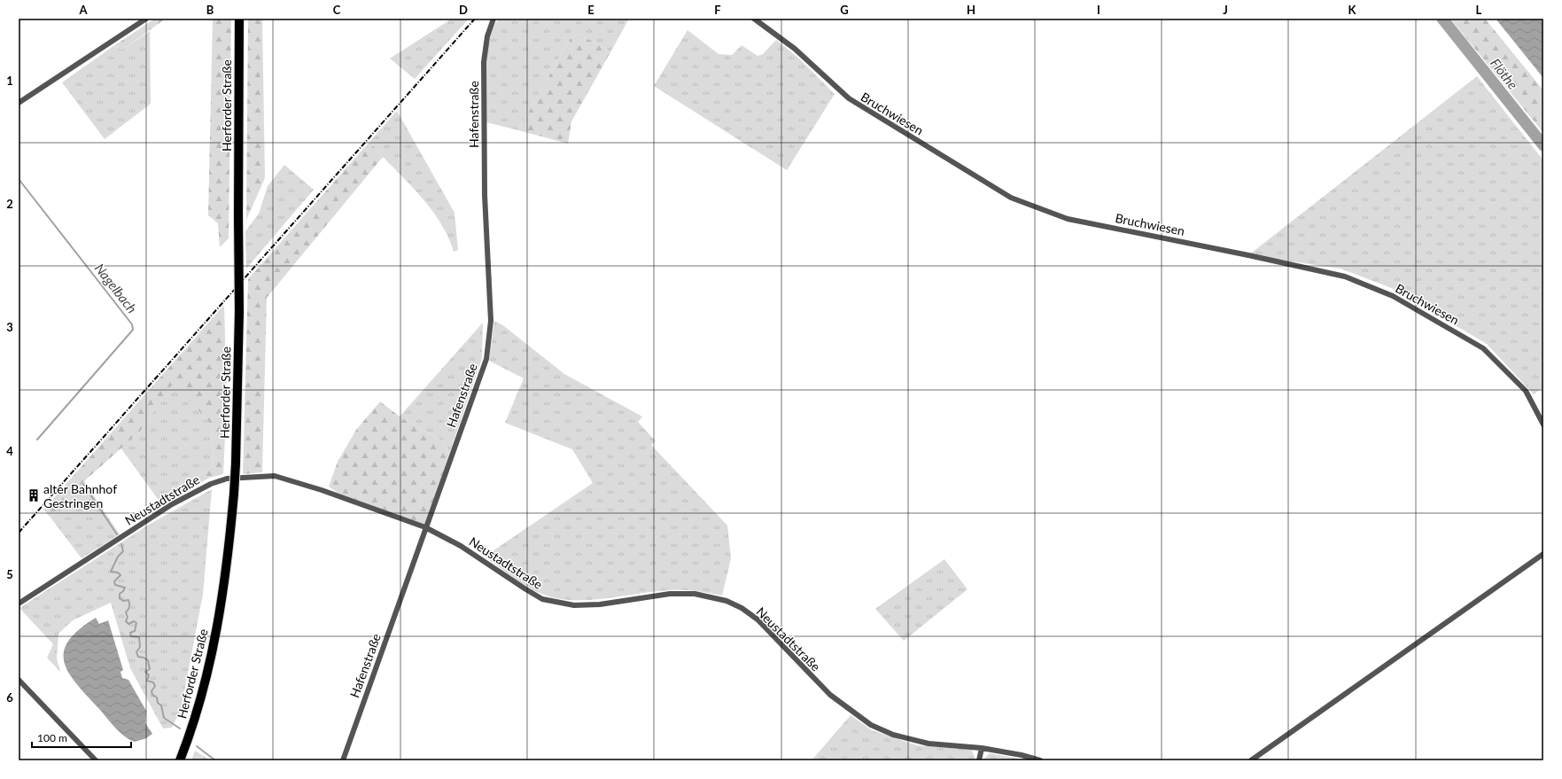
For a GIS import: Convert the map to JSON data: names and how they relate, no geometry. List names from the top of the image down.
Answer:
{
  "streets": {
    "main road": ["Herforder Straße"],
    "street": ["Bruchwiesen", "Hafenstraße", "Neustadtstraße"]
  },
  "crossings": [
    ["Hafenstraße", "Neustadtstraße"]
  ],
  "water": ["Flöthe", "Nagelbach"],
  "places": {
    "building": ["alter Bahnhof Gestringen"]
  },
  "scale_bar": "100 m",
  "grid": {
    "columns": [
      "A",
      "B",
      "C",
      "D",
      "E",
      "F",
      "G",
      "H",
      "I",
      "J",
      "K",
      "L"
    ],
    "rows": [
      "1",
      "2",
      "3",
      "4",
      "5",
      "6"
    ]
  }
}
